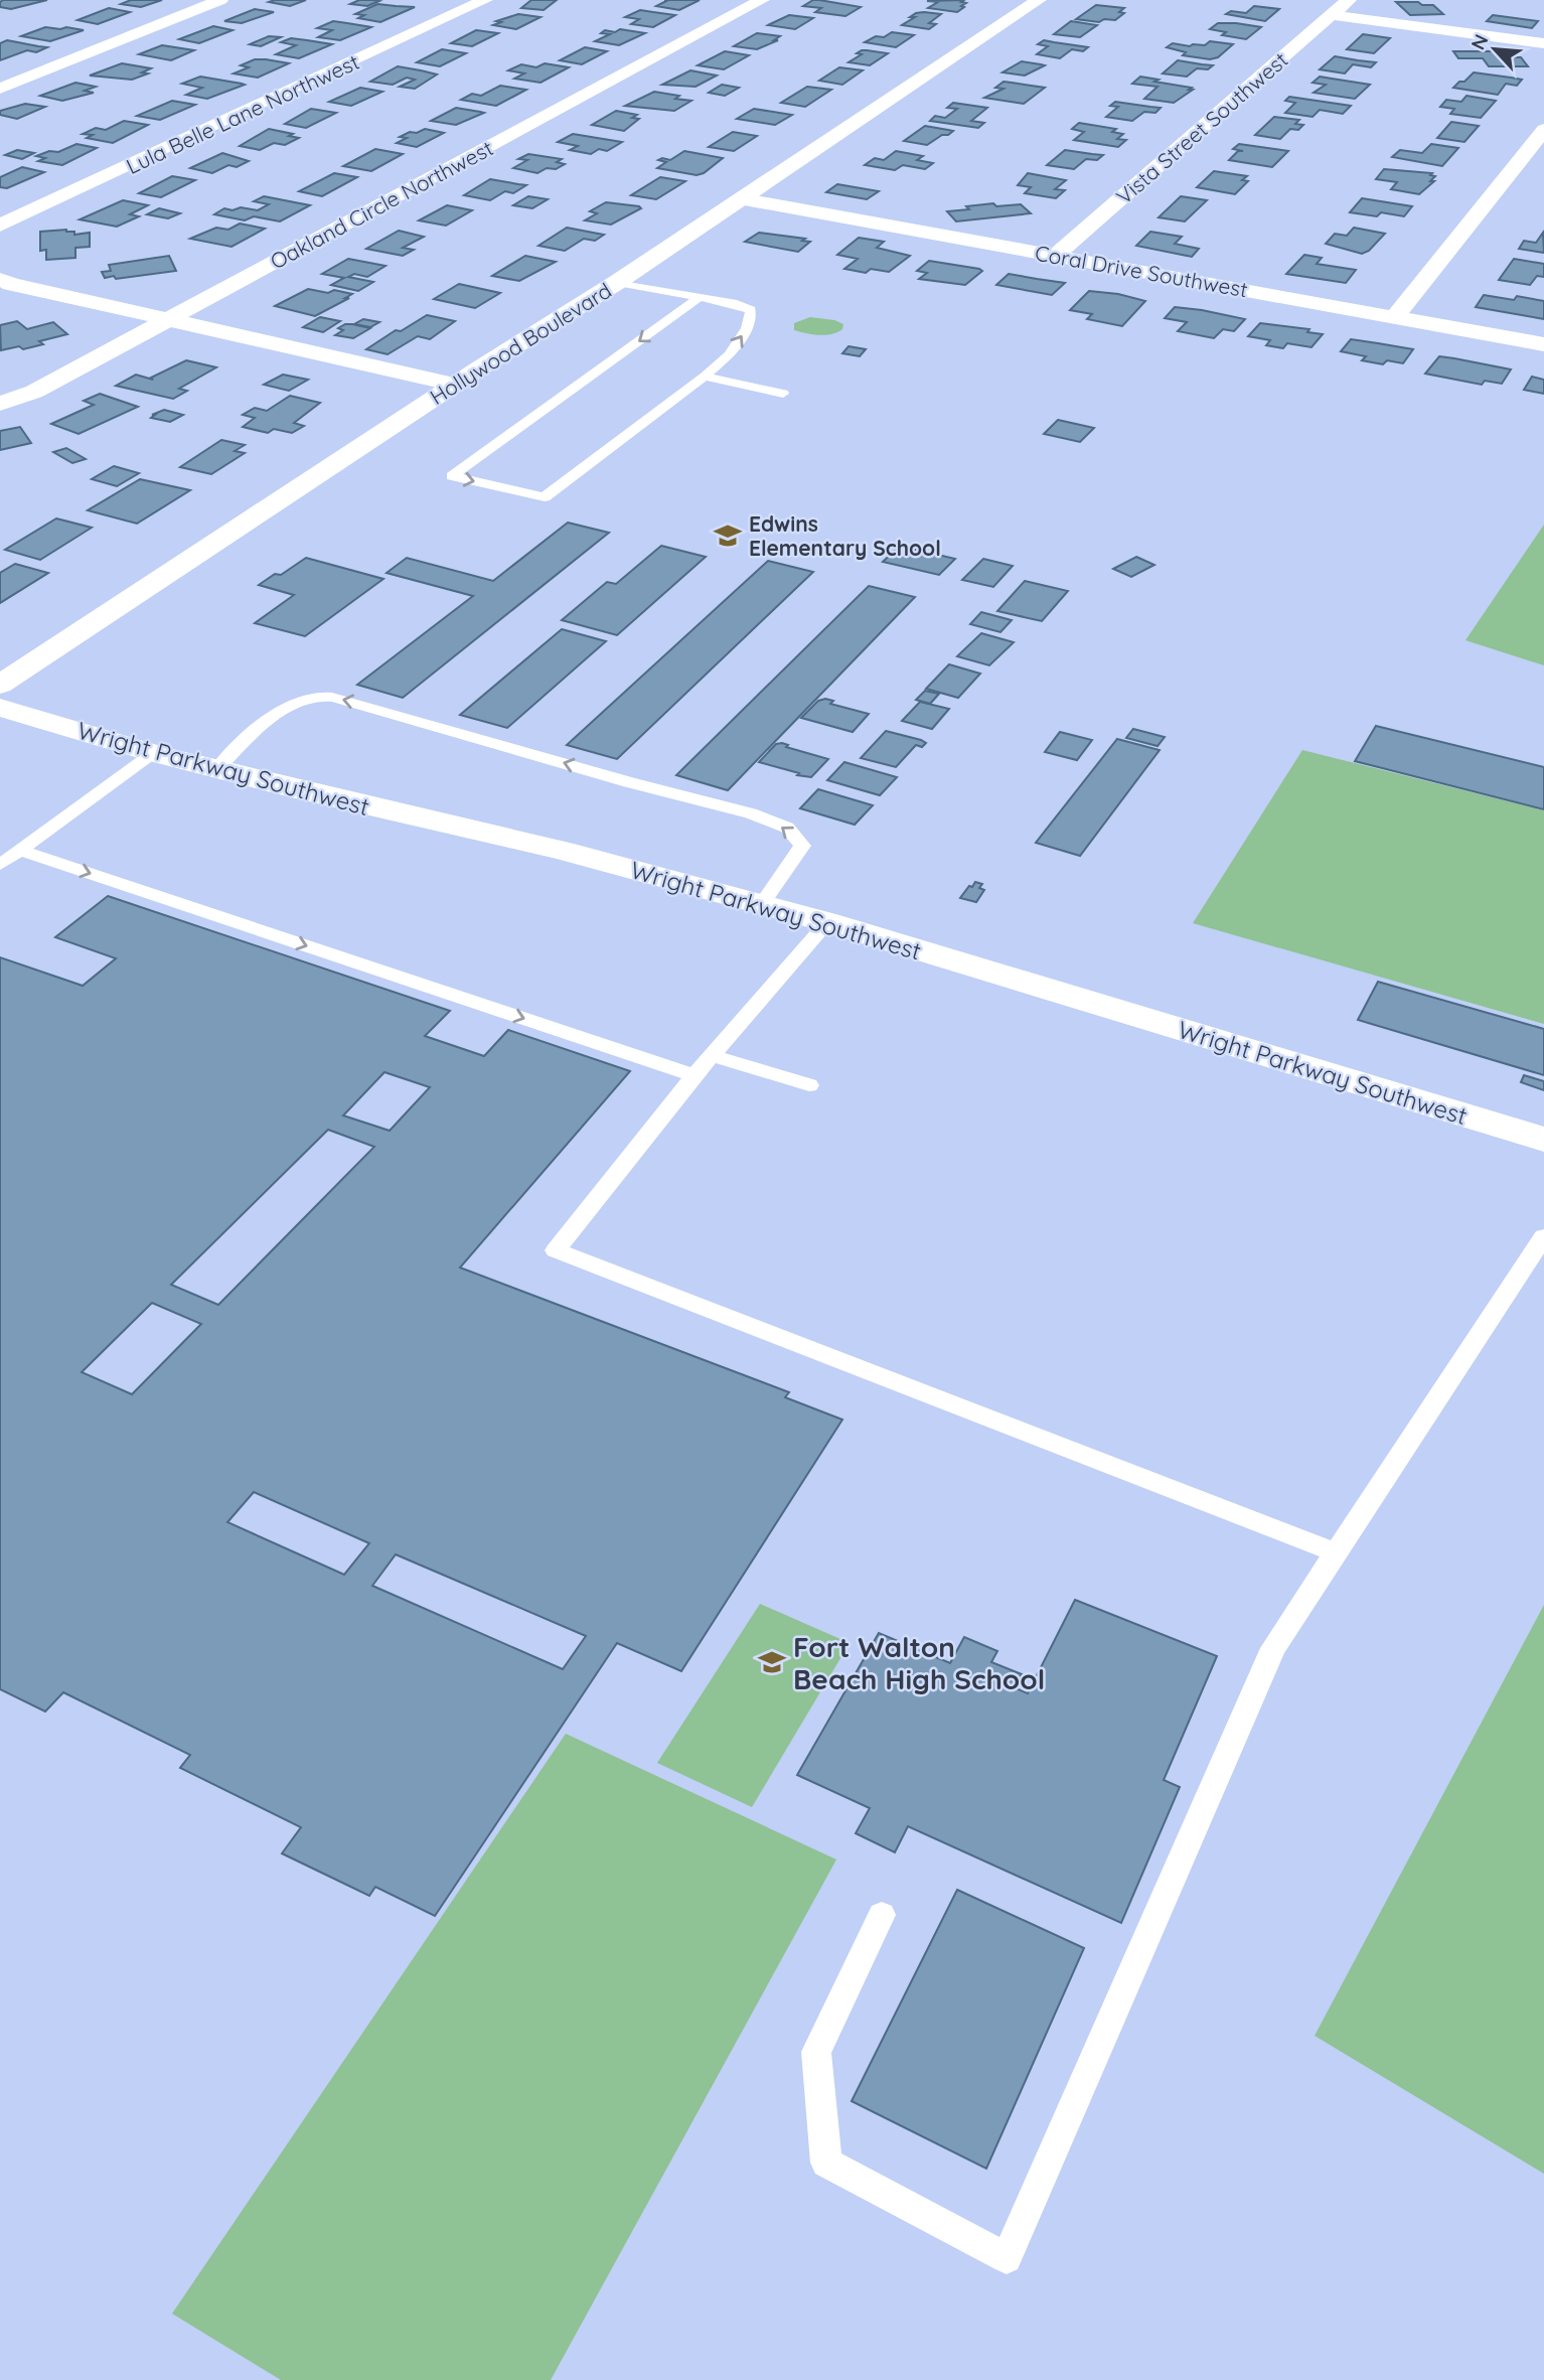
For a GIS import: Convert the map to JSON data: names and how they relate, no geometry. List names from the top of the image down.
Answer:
{
  "streets": {
    "street": [
      "Lula Belle Lane Northwest",
      "Vista Street Southwest",
      "Oakland Circle Northwest",
      "Coral Drive Southwest",
      "Hollywood Boulevard",
      "Wright Parkway Southwest"
    ]
  },
  "crossings": [
    ["Vista Street Southwest", "Coral Drive Southwest"],
    ["Coral Drive Southwest", "Hollywood Boulevard"]
  ],
  "places": {
    "school or university": ["Edwins Elementary School", "Fort Walton Beach High School"]
  },
  "north": "top left"
}
